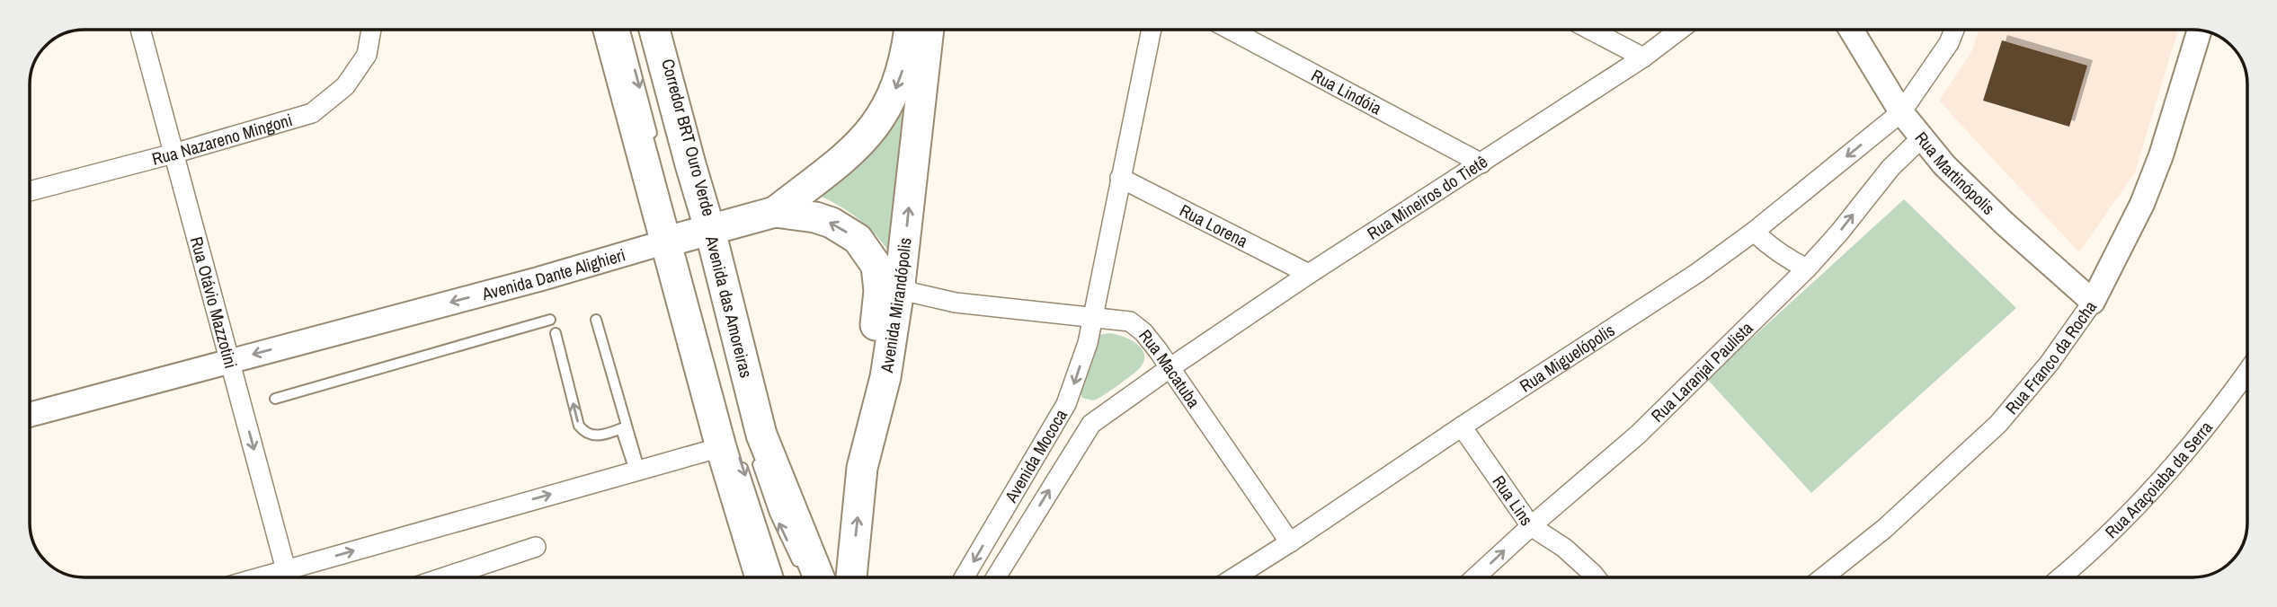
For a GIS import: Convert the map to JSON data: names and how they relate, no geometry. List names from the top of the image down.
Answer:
{
  "streets": {
    "main road": ["Avenida Dante Alighieri", "Avenida Mirandópolis", "Avenida das Amoreiras"],
    "street": [
      "Rua Lindóia",
      "Rua Nazareno Mingoni",
      "Rua Martinópolis",
      "Rua Mineiros do Tietê",
      "Rua Lorena",
      "Rua Otávio Mazzotini",
      "Rua Franco da Rocha",
      "Rua Miguelópolis",
      "Rua Macatuba",
      "Rua Laranjal Paulista",
      "Avenida Mococa",
      "Rua Araçoiaba da Serra",
      "Rua Lins"
    ],
    "lane": ["Corredor BRT Ouro Verde"]
  },
  "crossings": [
    ["Rua Lindóia", "Rua Mineiros do Tietê"],
    ["Rua Nazareno Mingoni", "Rua Otávio Mazzotini"],
    ["Rua Martinópolis", "Rua Franco da Rocha"],
    ["Rua Martinópolis", "Rua Miguelópolis"],
    ["Rua Martinópolis", "Rua Laranjal Paulista"],
    ["Rua Mineiros do Tietê", "Rua Lorena"],
    ["Rua Mineiros do Tietê", "Rua Macatuba"],
    ["Rua Mineiros do Tietê", "Avenida Mococa"],
    ["Rua Lorena", "Avenida Mococa"],
    ["Avenida Dante Alighieri", "Rua Otávio Mazzotini"],
    ["Avenida Dante Alighieri", "Avenida Mirandópolis"],
    ["Avenida Dante Alighieri", "Avenida das Amoreiras"],
    ["Avenida Dante Alighieri", "Rua Macatuba"],
    ["Avenida Mirandópolis", "Rua Macatuba"],
    ["Rua Miguelópolis", "Rua Macatuba"],
    ["Rua Miguelópolis", "Rua Lins"],
    ["Rua Macatuba", "Avenida Mococa"],
    ["Rua Laranjal Paulista", "Rua Lins"]
  ],
  "one_way": [
    "Avenida Dante Alighieri",
    "Rua Otávio Mazzotini",
    "Avenida Mirandópolis",
    "Rua Laranjal Paulista"
  ]
}
